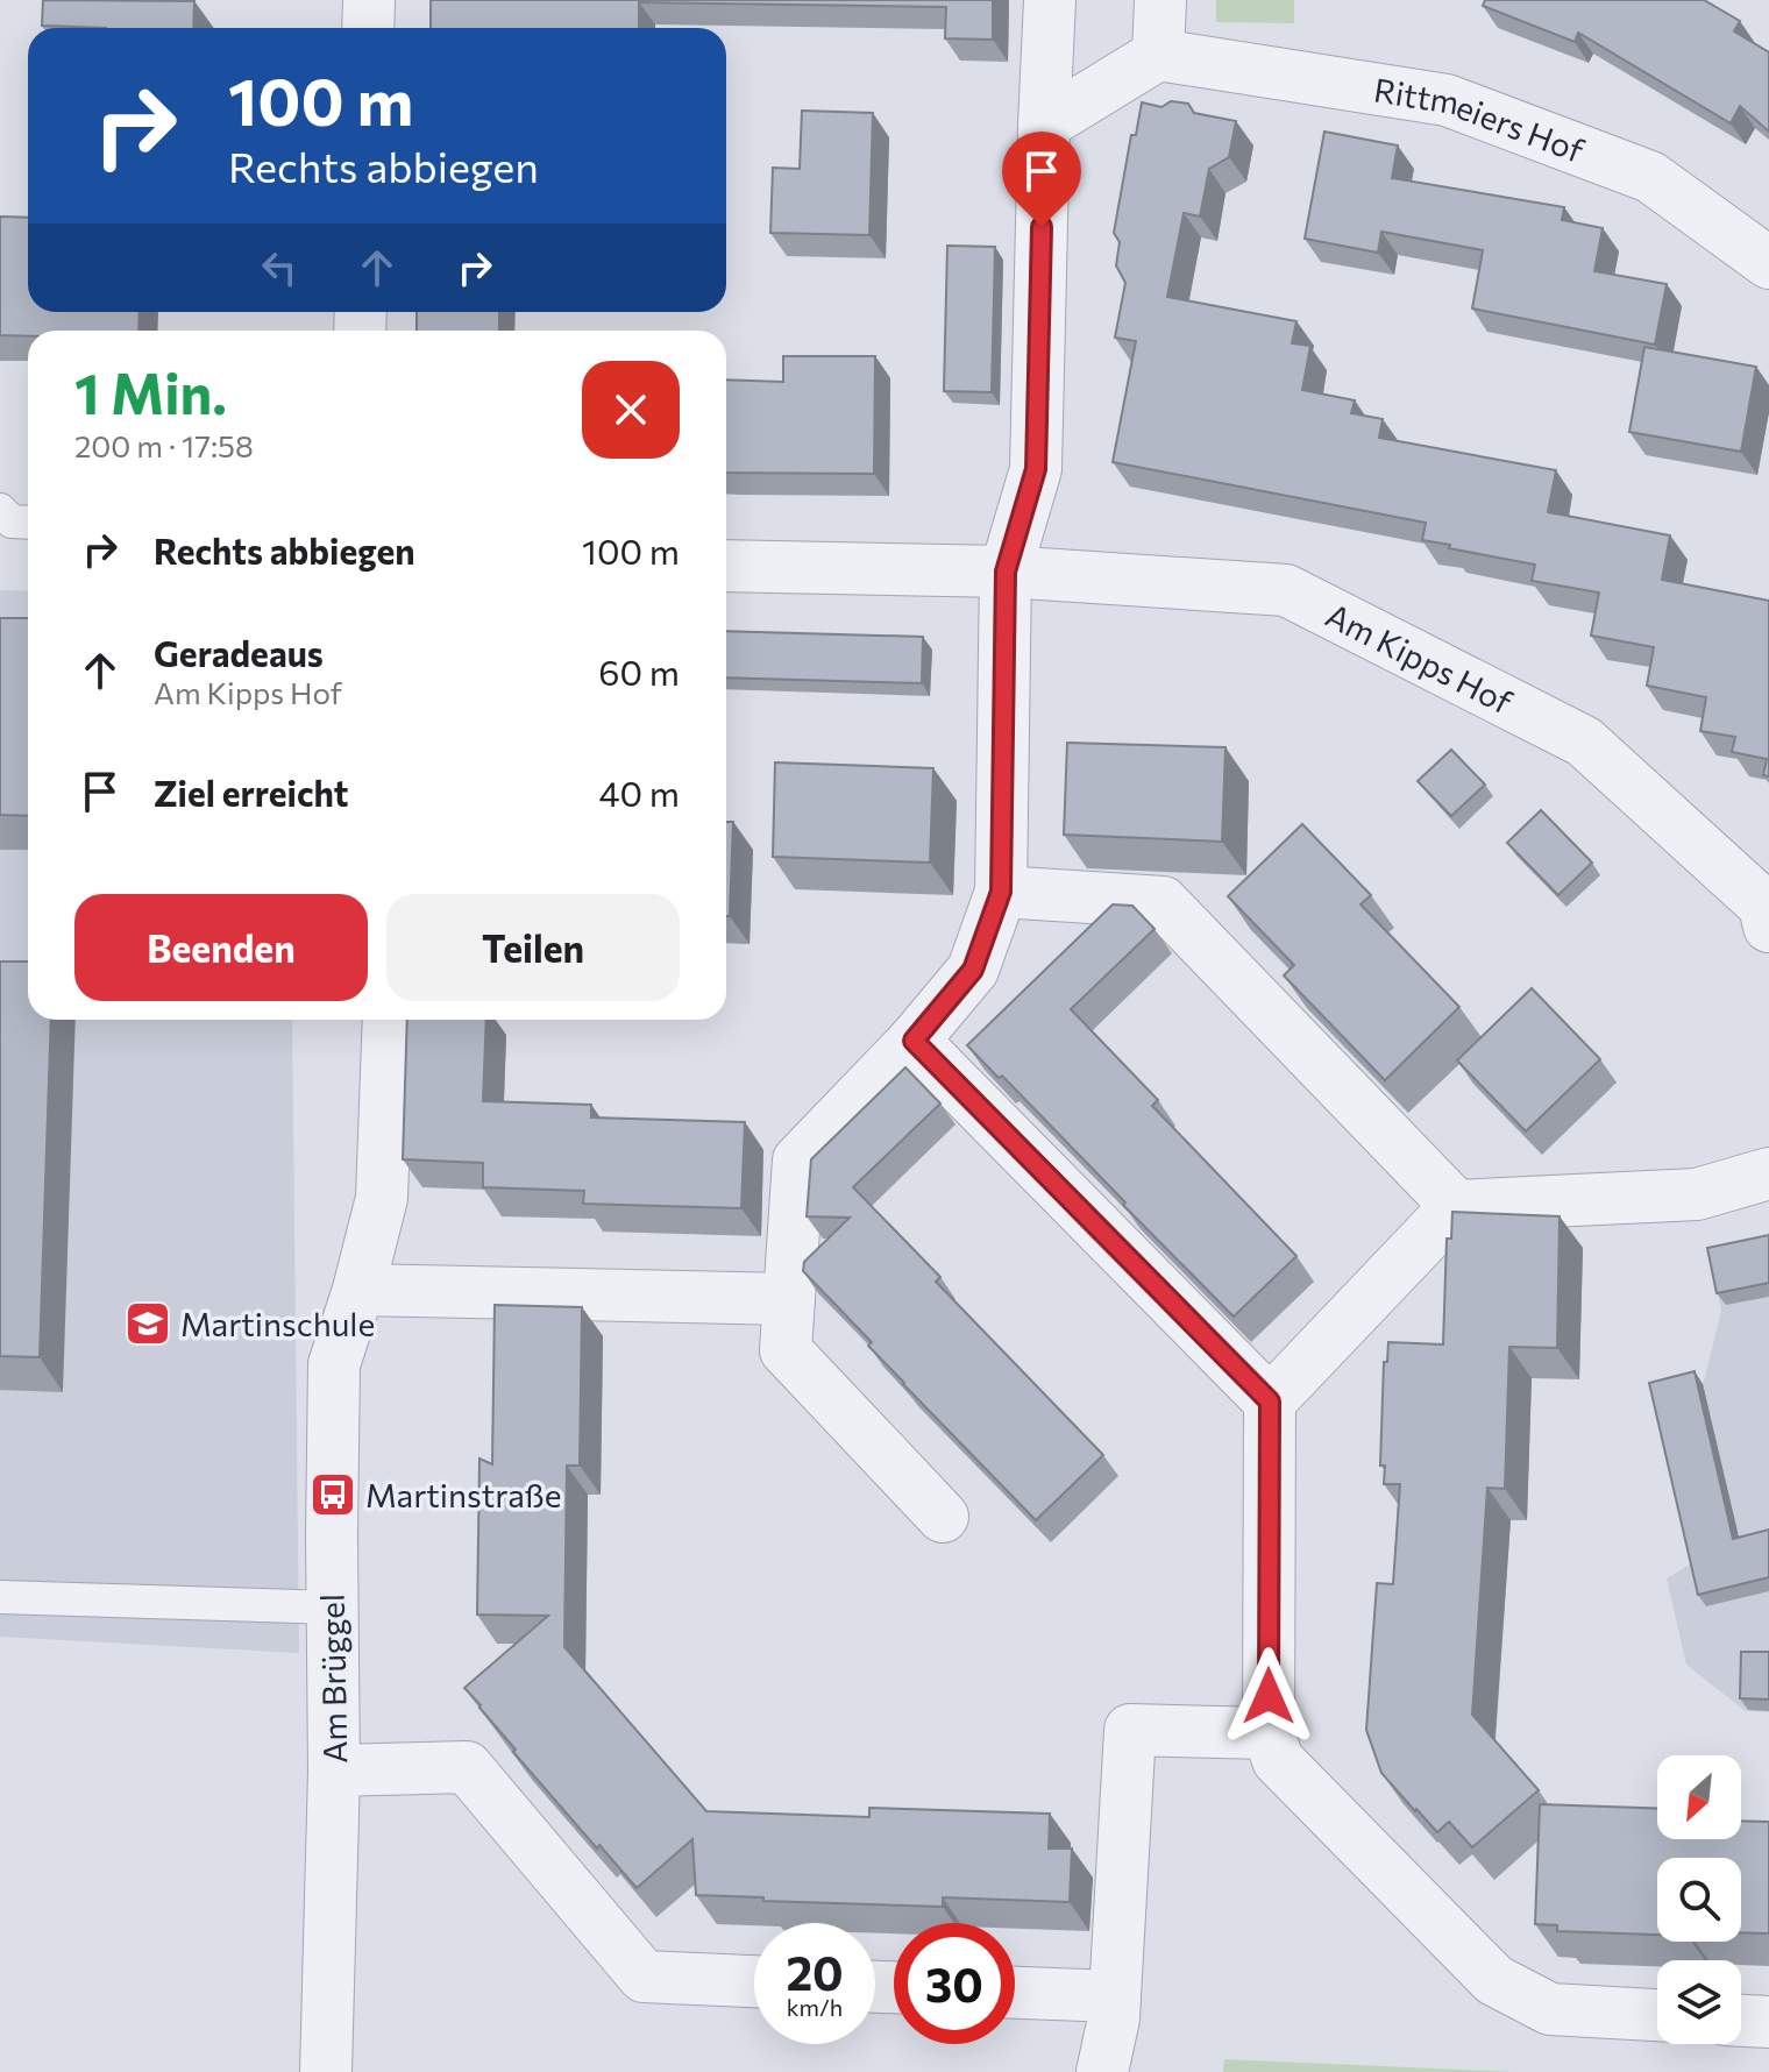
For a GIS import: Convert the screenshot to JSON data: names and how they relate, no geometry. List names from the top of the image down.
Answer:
{
  "streets": {
    "street": ["Rittmeiers Hof", "Am Kipps Hof", "Am Brüggel"]
  },
  "places": {
    "school or university": ["Martinschule"],
    "bus stop": ["Martinstraße"]
  },
  "north": "bottom left",
  "page": {
    "turn": ["100 m", "Rechts abbiegen"],
    "heading": ["1 Min.", "200 m · 17:58"],
    "list": [
      {
        "name": "Rechts abbiegen",
        "value": "100 m"
      },
      {
        "name": "Geradeaus",
        "note": "Am Kipps Hof",
        "value": "60 m"
      },
      {
        "name": "Ziel erreicht",
        "value": "40 m"
      }
    ],
    "buttons": ["Beenden", "Teilen"],
    "speed": "20 km/h",
    "limit": "30"
  }
}
